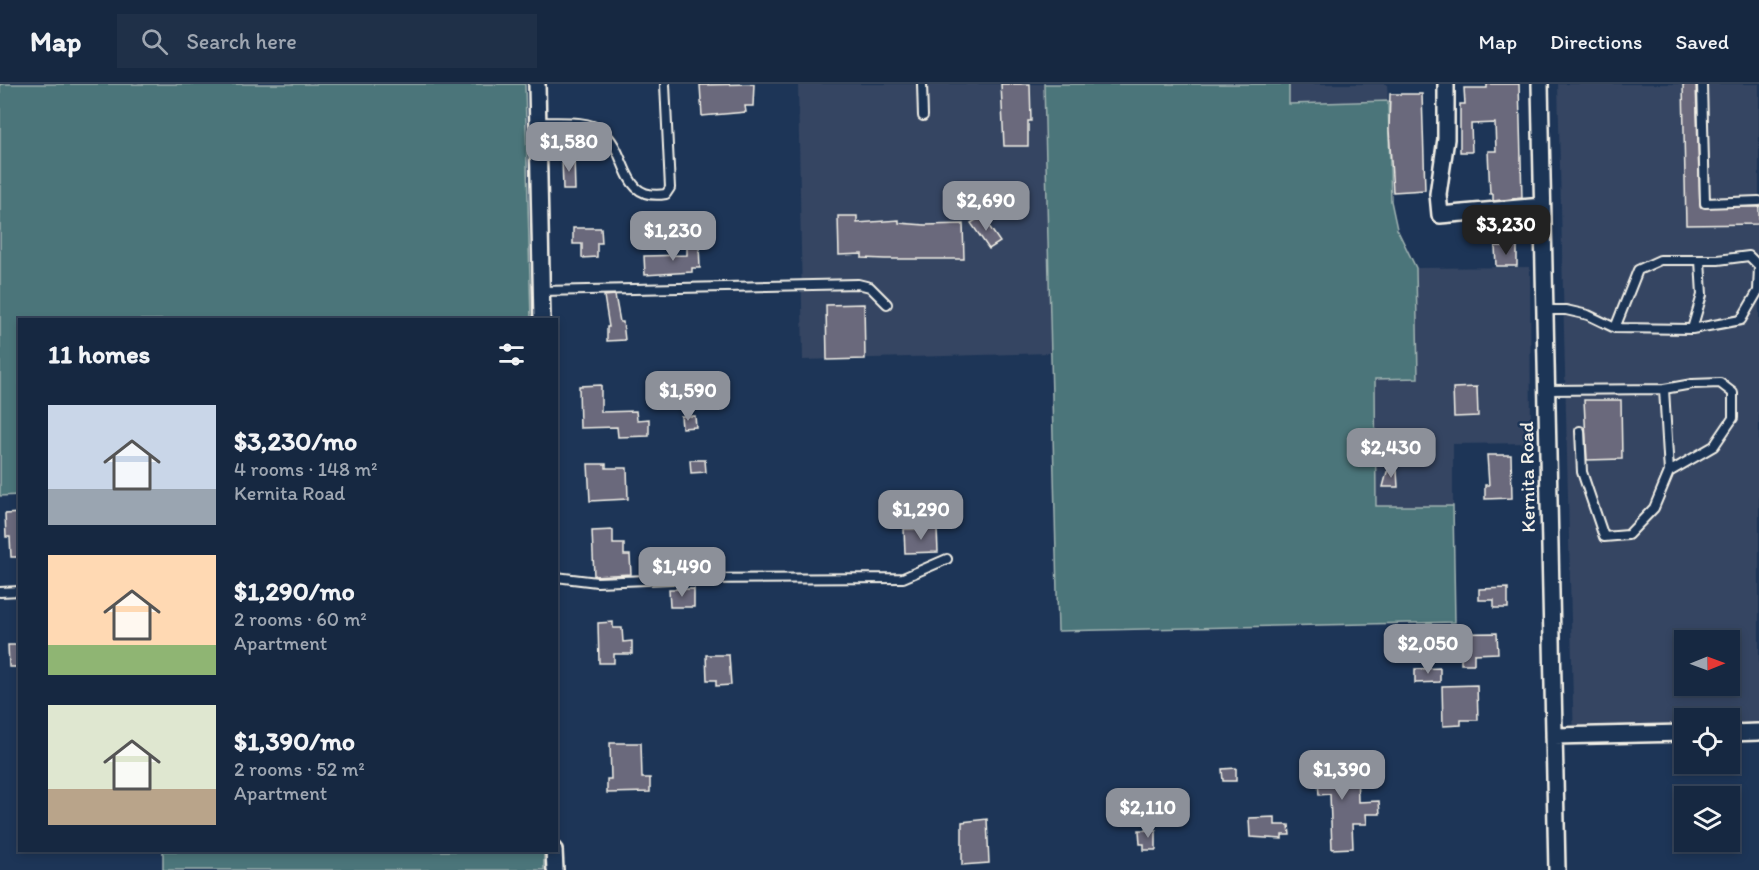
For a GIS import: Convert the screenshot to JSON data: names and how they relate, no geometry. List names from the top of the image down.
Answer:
{
  "streets": {
    "street": ["Kernita Road"]
  },
  "north": "right",
  "page": {
    "header": "Map",
    "search": "Search here",
    "nav": ["Map", "Directions", "Saved"],
    "price": [
      "$1,580",
      "$2,690",
      "$3,230",
      "$1,230",
      "$1,590",
      "$2,430",
      "$1,290",
      "$1,490",
      "$2,050",
      "$1,390",
      "$2,110"
    ],
    "heading": "11 homes",
    "list": [
      {
        "name": "$3,230/mo",
        "note": "4 rooms · 148 m² · Kernita Road"
      },
      {
        "name": "$1,290/mo",
        "note": "2 rooms · 60 m² · Apartment"
      },
      {
        "name": "$1,390/mo",
        "note": "2 rooms · 52 m² · Apartment"
      }
    ]
  }
}
